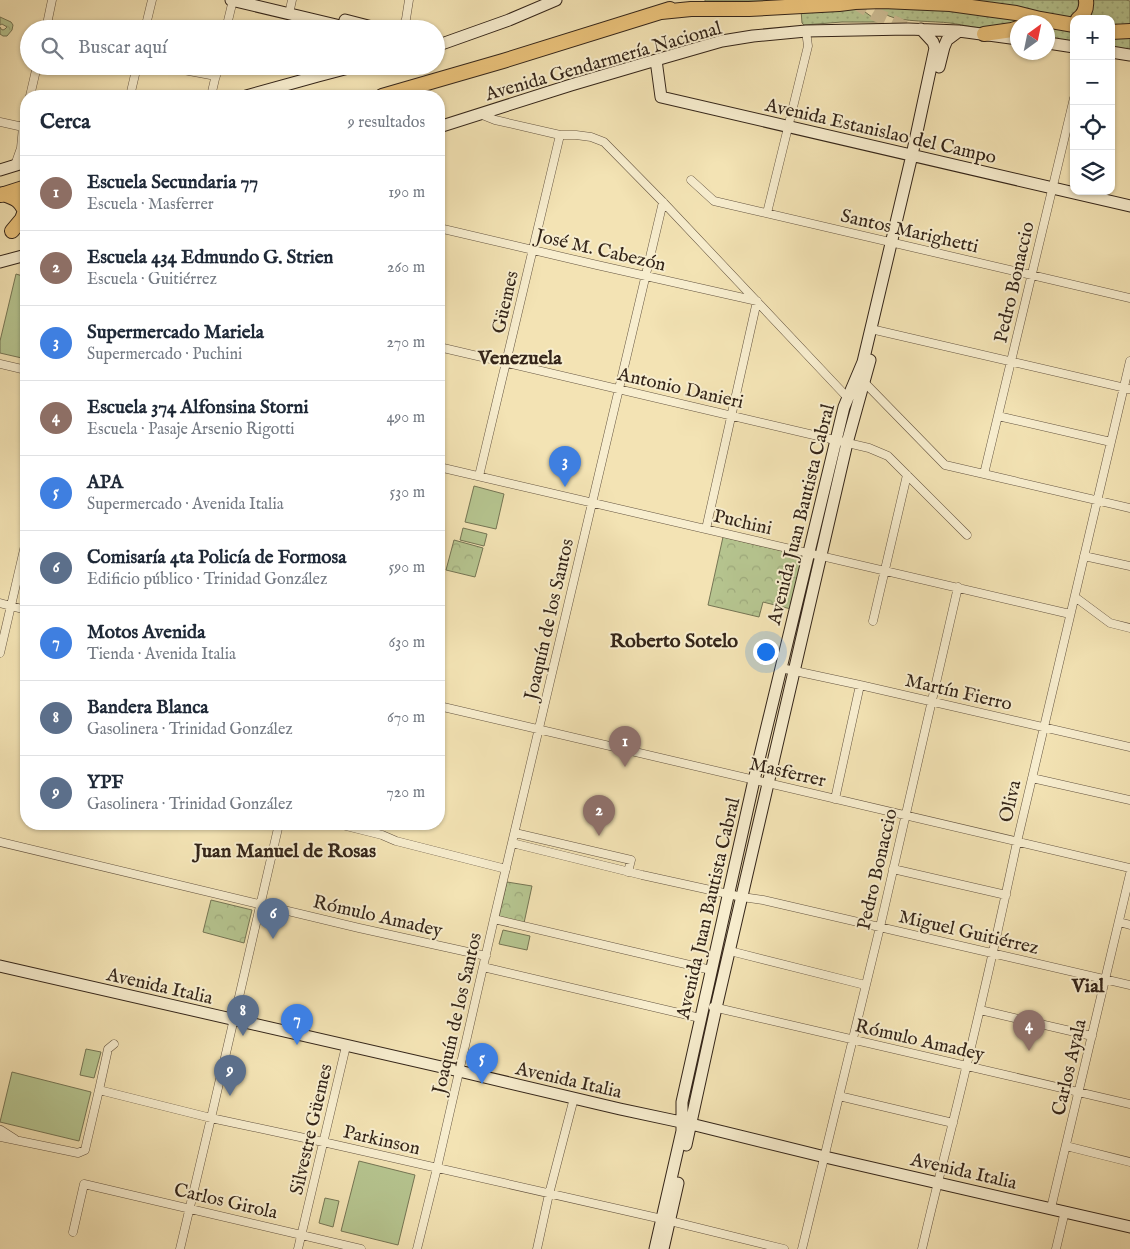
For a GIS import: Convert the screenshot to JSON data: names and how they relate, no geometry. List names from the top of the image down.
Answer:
{
  "streets": {
    "main road": [
      "Avenida Gendarmería Nacional",
      "Avenida Estanislao del Campo",
      "Avenida Juan Bautista Cabral",
      "Avenida Italia"
    ],
    "street": [
      "Santos Marighetti",
      "José M. Cabezón",
      "Pedro Bonaccio",
      "Güemes",
      "Antonio Danieri",
      "Puchini",
      "Joaquín de los Santos",
      "Martín Fierro",
      "Masferrer",
      "Oliva",
      "Rómulo Amadey",
      "Miguel Guitiérrez",
      "Carlos Ayala",
      "Silvestre Güemes",
      "Parkinson",
      "Carlos Girola"
    ]
  },
  "crossings": [
    ["Avenida Gendarmería Nacional", "Avenida Estanislao del Campo"],
    ["Avenida Gendarmería Nacional", "Avenida Juan Bautista Cabral"],
    ["Avenida Estanislao del Campo", "Pedro Bonaccio"],
    ["Avenida Estanislao del Campo", "Avenida Juan Bautista Cabral"],
    ["Santos Marighetti", "Pedro Bonaccio"],
    ["Santos Marighetti", "Avenida Juan Bautista Cabral"],
    ["José M. Cabezón", "Güemes"],
    ["José M. Cabezón", "Joaquín de los Santos"],
    ["Pedro Bonaccio", "Puchini"],
    ["Pedro Bonaccio", "Martín Fierro"],
    ["Pedro Bonaccio", "Masferrer"],
    ["Pedro Bonaccio", "Rómulo Amadey"],
    ["Pedro Bonaccio", "Miguel Guitiérrez"],
    ["Pedro Bonaccio", "Avenida Italia"],
    ["Güemes", "Antonio Danieri"],
    ["Güemes", "Puchini"],
    ["Antonio Danieri", "Avenida Juan Bautista Cabral"],
    ["Antonio Danieri", "Joaquín de los Santos"],
    ["Avenida Juan Bautista Cabral", "Puchini"],
    ["Avenida Juan Bautista Cabral", "Martín Fierro"],
    ["Avenida Juan Bautista Cabral", "Masferrer"],
    ["Avenida Juan Bautista Cabral", "Rómulo Amadey"],
    ["Avenida Juan Bautista Cabral", "Miguel Guitiérrez"],
    ["Avenida Juan Bautista Cabral", "Avenida Italia"],
    ["Avenida Juan Bautista Cabral", "Parkinson"],
    ["Puchini", "Joaquín de los Santos"],
    ["Puchini", "Oliva"],
    ["Joaquín de los Santos", "Masferrer"],
    ["Joaquín de los Santos", "Rómulo Amadey"],
    ["Joaquín de los Santos", "Miguel Guitiérrez"],
    ["Joaquín de los Santos", "Avenida Italia"],
    ["Joaquín de los Santos", "Parkinson"],
    ["Martín Fierro", "Oliva"],
    ["Masferrer", "Oliva"],
    ["Oliva", "Rómulo Amadey"],
    ["Oliva", "Miguel Guitiérrez"],
    ["Oliva", "Avenida Italia"],
    ["Rómulo Amadey", "Carlos Ayala"],
    ["Miguel Guitiérrez", "Carlos Ayala"],
    ["Avenida Italia", "Carlos Ayala"],
    ["Avenida Italia", "Silvestre Güemes"],
    ["Silvestre Güemes", "Parkinson"],
    ["Silvestre Güemes", "Carlos Girola"]
  ],
  "districts": [
    "Venezuela",
    "Roberto Sotelo",
    "Juan Manuel de Rosas",
    "Vial"
  ],
  "north": "top right",
  "page": {
    "map_buttons": ["+", "−"],
    "search": "Buscar aquí",
    "heading": ["Cerca", "9 resultados"],
    "list": [
      {
        "mark": "1",
        "name": "Escuela Secundaria 77",
        "note": "Escuela · Masferrer",
        "value": "190 m"
      },
      {
        "mark": "2",
        "name": "Escuela 434 Edmundo G. Strien",
        "note": "Escuela · Guitiérrez",
        "value": "260 m"
      },
      {
        "mark": "3",
        "name": "Supermercado Mariela",
        "note": "Supermercado · Puchini",
        "value": "270 m"
      },
      {
        "mark": "4",
        "name": "Escuela 374 Alfonsina Storni",
        "note": "Escuela · Pasaje Arsenio Rigotti",
        "value": "490 m"
      },
      {
        "mark": "5",
        "name": "APA",
        "note": "Supermercado · Avenida Italia",
        "value": "530 m"
      },
      {
        "mark": "6",
        "name": "Comisaría 4ta Policía de Formosa",
        "note": "Edificio público · Trinidad González",
        "value": "590 m"
      },
      {
        "mark": "7",
        "name": "Motos Avenida",
        "note": "Tienda · Avenida Italia",
        "value": "630 m"
      },
      {
        "mark": "8",
        "name": "Bandera Blanca",
        "note": "Gasolinera · Trinidad González",
        "value": "670 m"
      },
      {
        "mark": "9",
        "name": "YPF",
        "note": "Gasolinera · Trinidad González",
        "value": "720 m"
      }
    ],
    "pins": [
      "3",
      "1",
      "2",
      "6",
      "8",
      "7",
      "4",
      "5",
      "9"
    ]
  }
}
